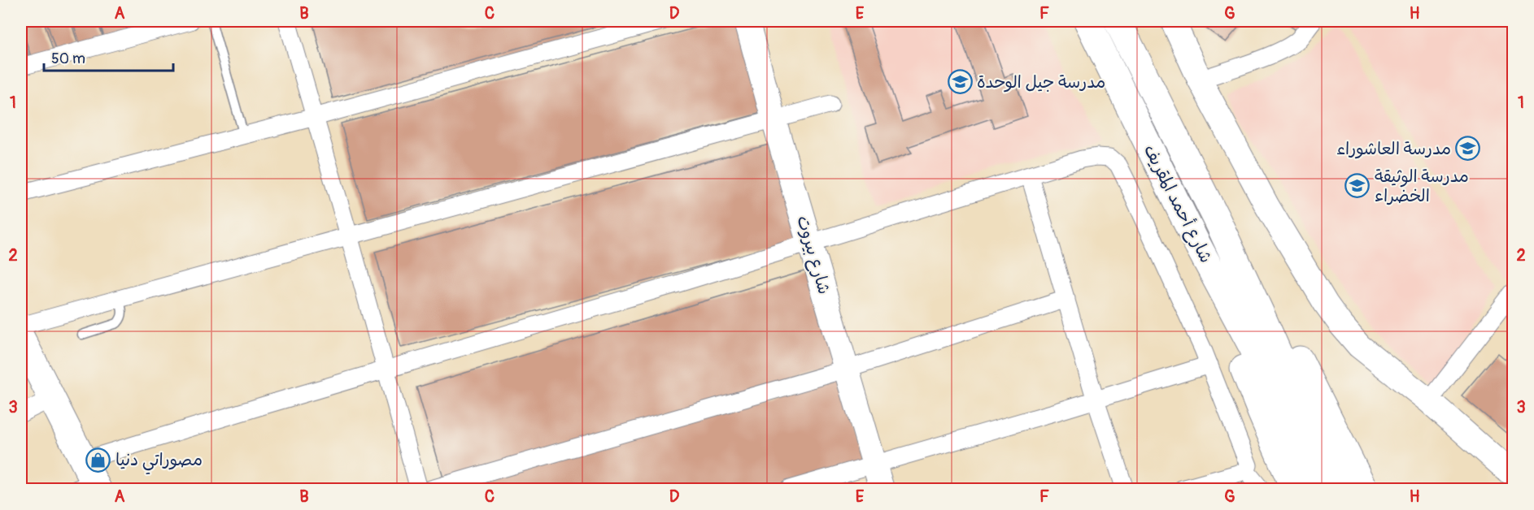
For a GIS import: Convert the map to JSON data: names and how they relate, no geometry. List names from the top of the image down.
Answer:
{
  "streets": {
    "main road": ["شارع أحمد المقريف"],
    "street": ["شارع بيروت"]
  },
  "places": {
    "school or university": ["مدرسة جيل الوحدة", "مدرسة العاشوراء", "مدرسة الوثيقة الخضراء"],
    "shop": ["مصوراتي دنيا"]
  },
  "scale_bar": "50 m",
  "grid": {
    "columns": [
      "A",
      "B",
      "C",
      "D",
      "E",
      "F",
      "G",
      "H"
    ],
    "rows": ["1", "2", "3"]
  }
}
